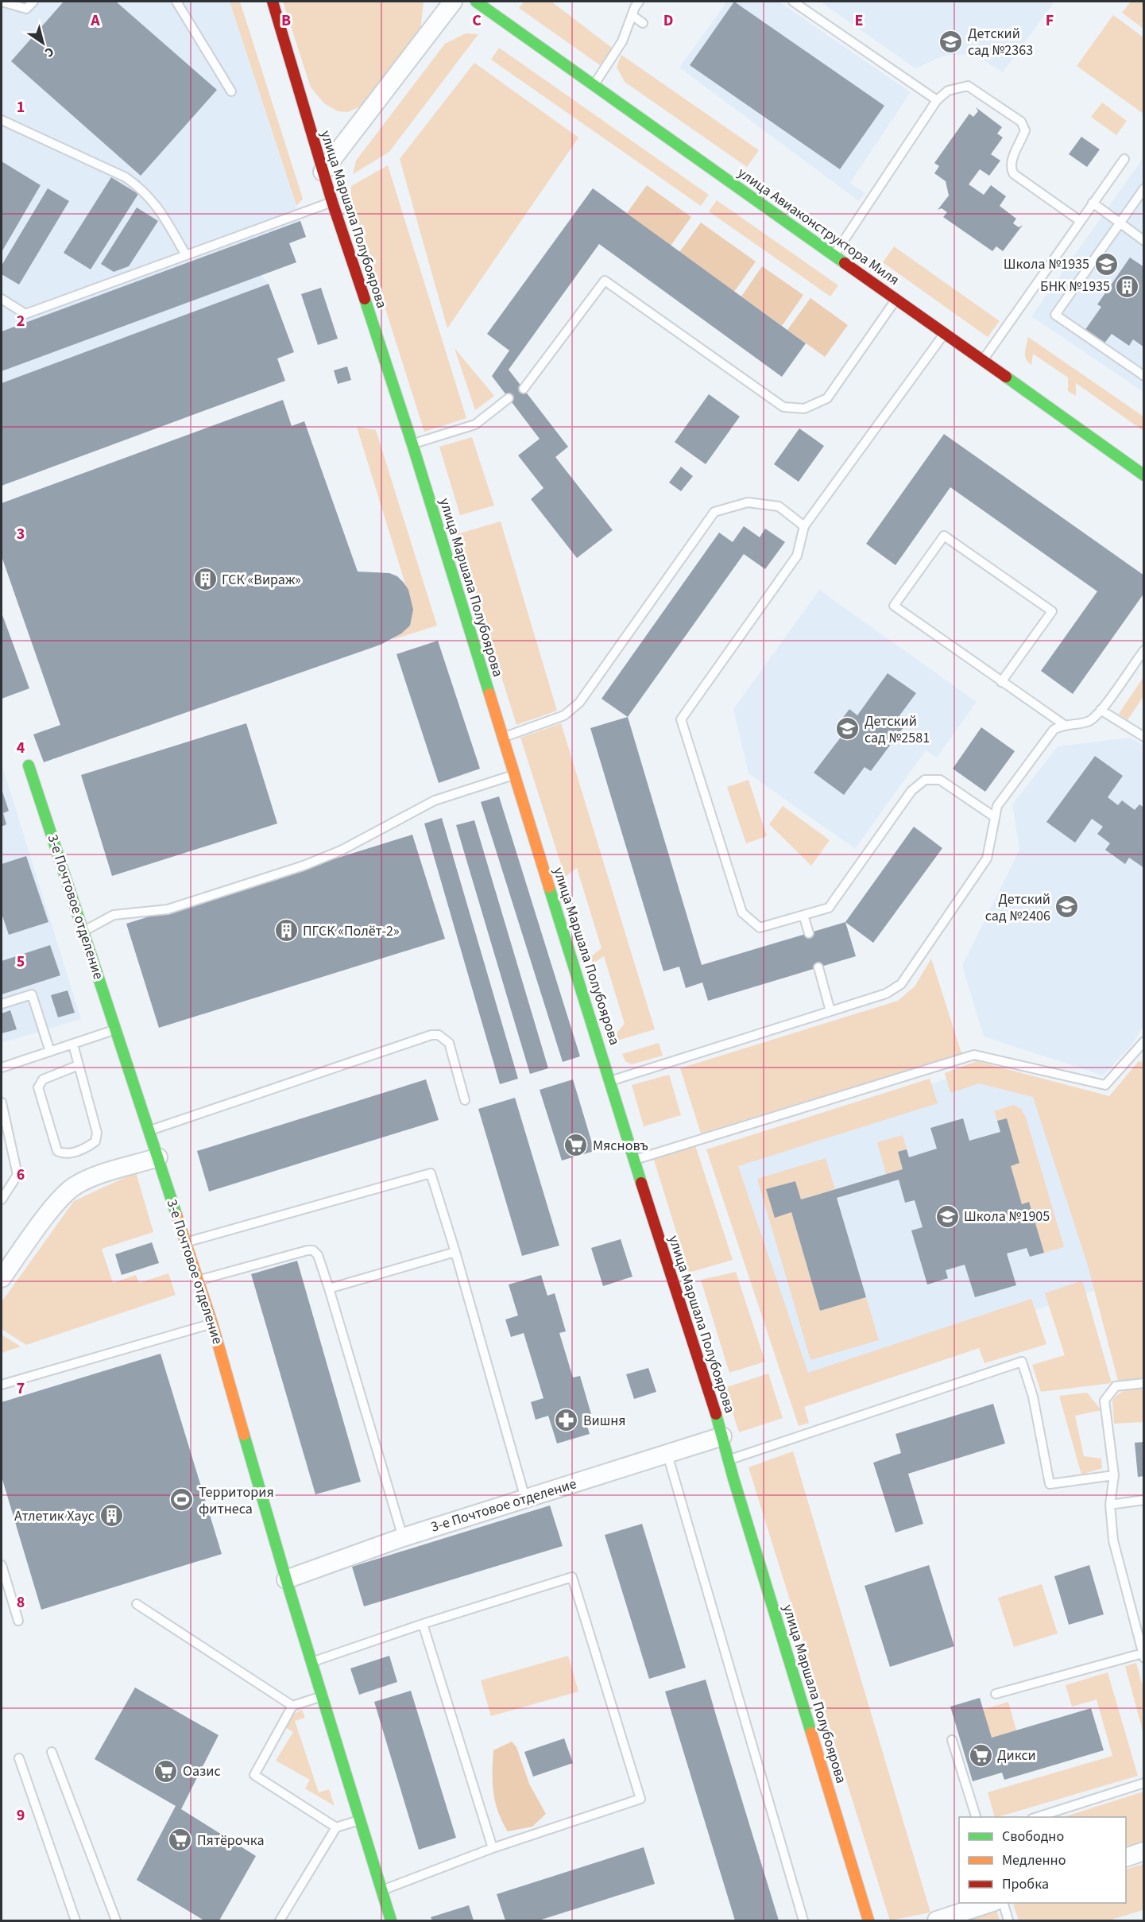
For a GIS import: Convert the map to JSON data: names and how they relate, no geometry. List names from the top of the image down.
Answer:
{
  "streets": {
    "street": ["улица Маршала Полубоярова", "улица Авиаконструктора Миля", "3-е Почтовое отделение"]
  },
  "crossings": [
    ["улица Маршала Полубоярова", "3-е Почтовое отделение"]
  ],
  "places": {
    "school or university": [
      "Детский сад №2363",
      "Школа №1935",
      "Детский сад №2581",
      "Детский сад №2406",
      "Школа №1905"
    ],
    "building": [
      "БНК №1935",
      "ГСК «Вираж»",
      "ПГСК «Полёт-2»",
      "Атлетик Хаус"
    ],
    "supermarket": [
      "Мясновъ",
      "Дикси",
      "Оазис",
      "Пятёрочка"
    ],
    "pharmacy": ["Вишня"],
    "sports": ["Территория фитнеса"]
  },
  "legend": ["Свободно", "Медленно", "Пробка"],
  "north": "bottom right",
  "grid": {
    "columns": [
      "A",
      "B",
      "C",
      "D",
      "E",
      "F"
    ],
    "rows": [
      "1",
      "2",
      "3",
      "4",
      "5",
      "6",
      "7",
      "8",
      "9"
    ]
  }
}
